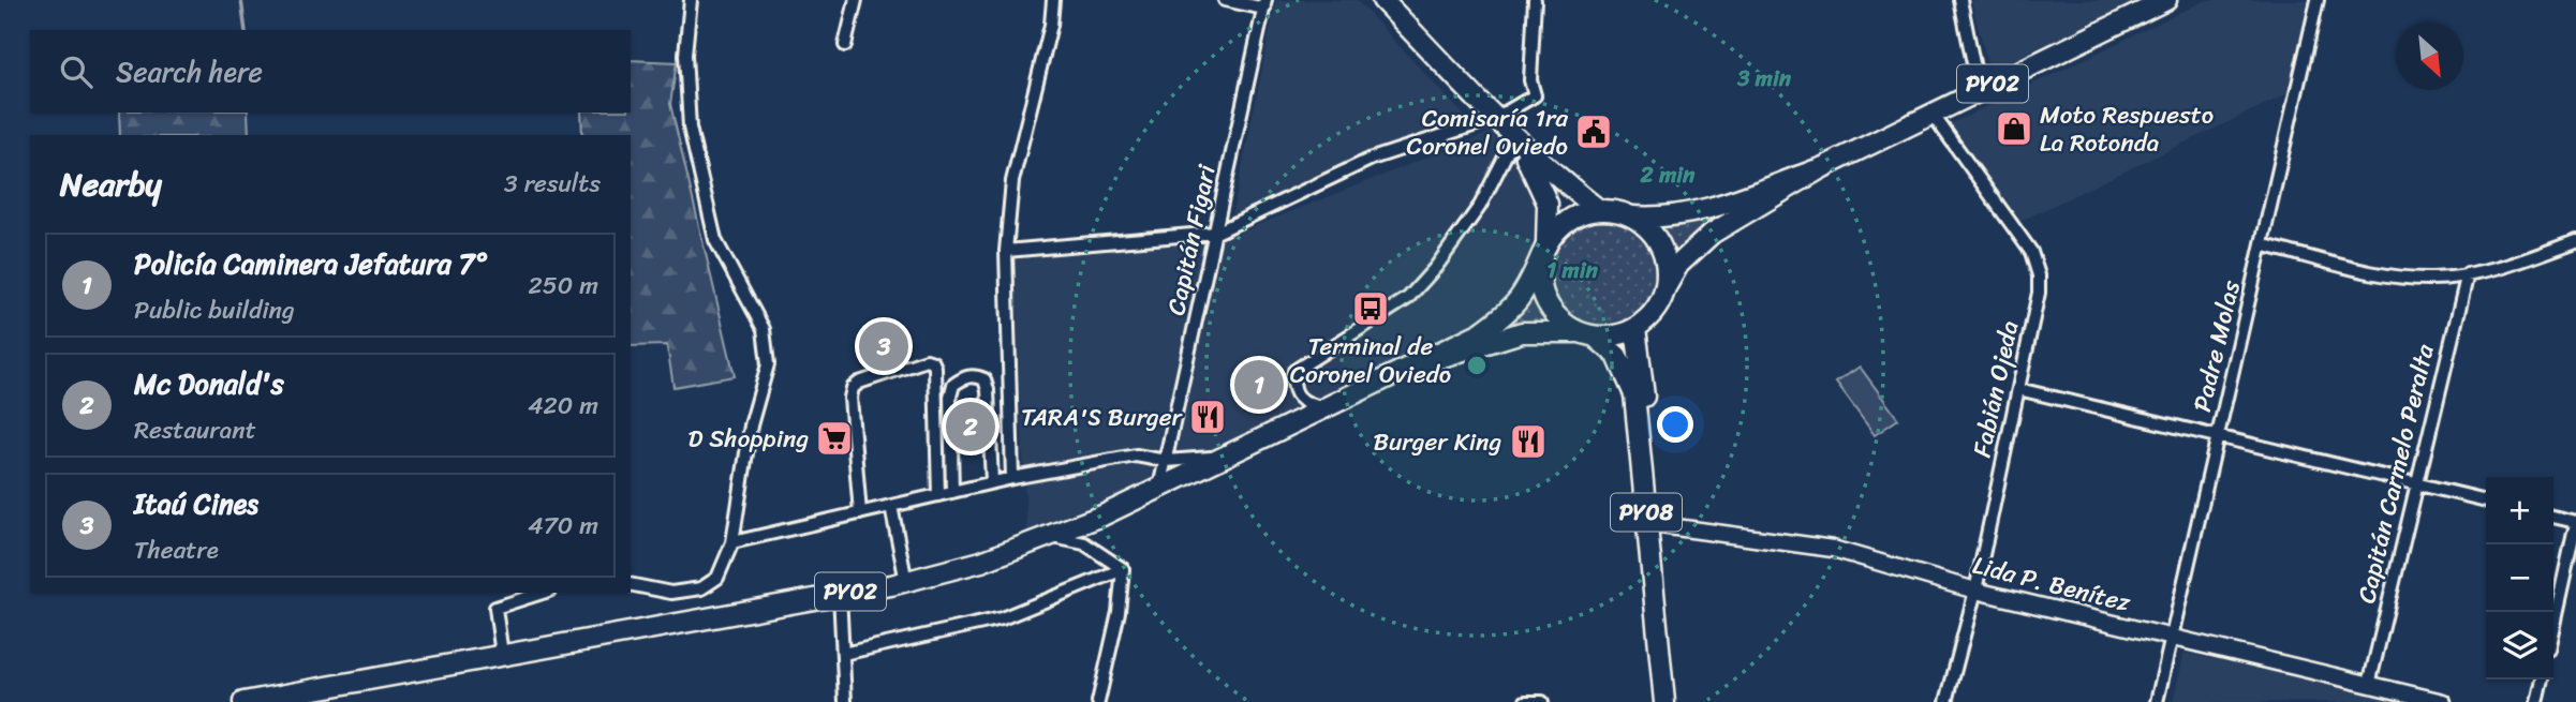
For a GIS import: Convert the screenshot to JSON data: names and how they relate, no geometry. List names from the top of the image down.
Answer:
{
  "streets": {
    "main road": ["PY02", "PY08"],
    "street": [
      "Capitán Figari",
      "Padre Molas",
      "Fabián Ojeda",
      "Capitán Carmelo Peralta",
      "Lida P. Benítez"
    ]
  },
  "crossings": [
    ["PY02", "Capitán Figari"],
    ["PY02", "Fabián Ojeda"],
    ["PY02", "PY08"],
    ["Padre Molas", "Lida P. Benítez"],
    ["Fabián Ojeda", "Lida P. Benítez"],
    ["Capitán Carmelo Peralta", "Lida P. Benítez"],
    ["PY08", "Lida P. Benítez"]
  ],
  "places": {
    "shop": ["Moto Respuesto La Rotonda"],
    "public building": ["Comisaría 1ra Coronel Oviedo"],
    "bus stop": ["Terminal de Coronel Oviedo"],
    "restaurant": ["TARA'S Burger", "Burger King"],
    "supermarket": ["D Shopping"]
  },
  "north": "bottom right",
  "page": {
    "search": "Search here",
    "heading": ["Nearby", "3 results"],
    "list": [
      {
        "mark": "1",
        "name": "Policía Caminera Jefatura 7°",
        "note": "Public building",
        "value": "250 m"
      },
      {
        "mark": "2",
        "name": "Mc Donald's",
        "note": "Restaurant",
        "value": "420 m"
      },
      {
        "mark": "3",
        "name": "Itaú Cines",
        "note": "Theatre",
        "value": "470 m"
      }
    ],
    "pins": ["3", "1", "2"],
    "map_buttons": ["+", "−"]
  },
  "rings": ["3 min", "2 min", "1 min"]
}
